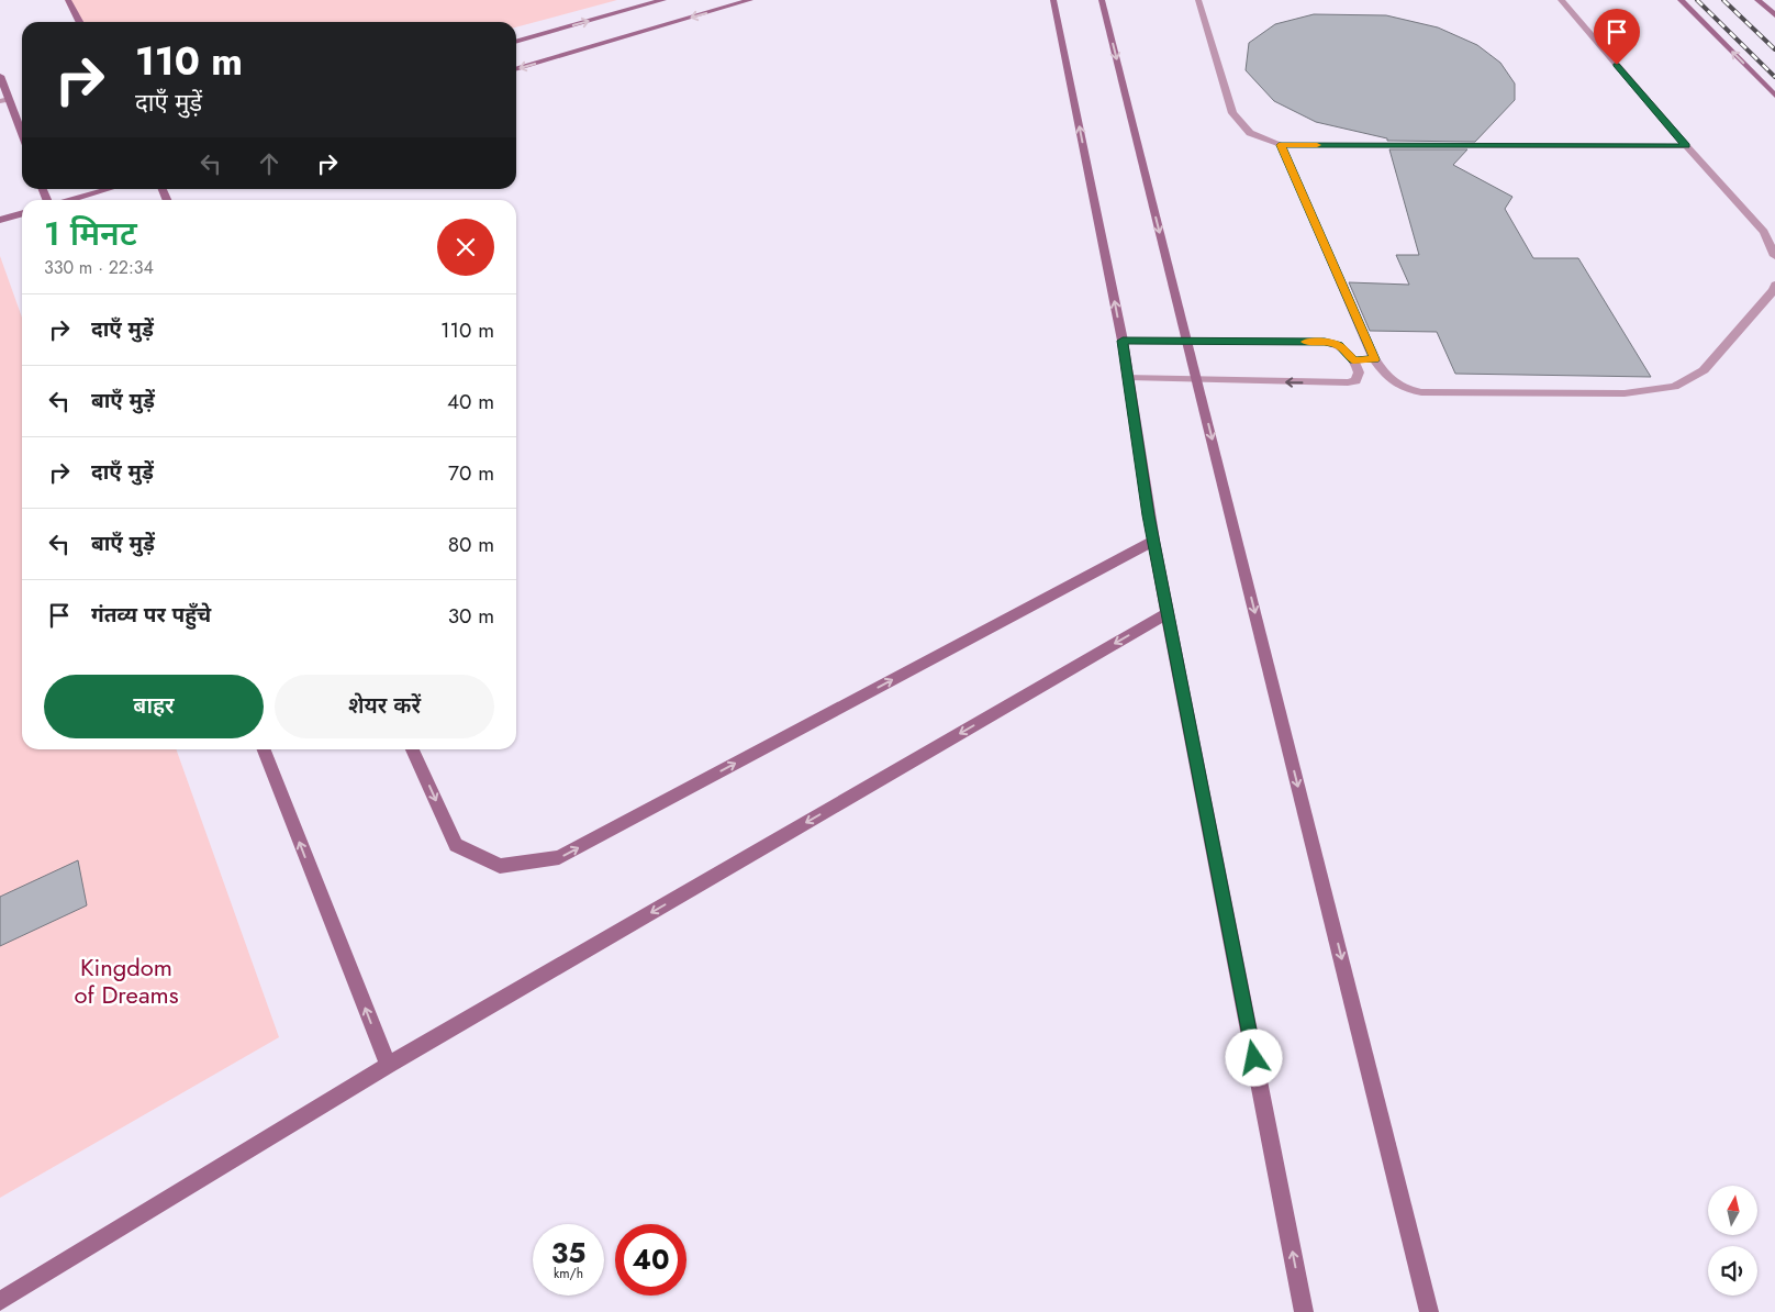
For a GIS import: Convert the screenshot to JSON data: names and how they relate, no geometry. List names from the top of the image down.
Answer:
{
  "parks": ["Kingdom of Dreams"],
  "north": "top",
  "page": {
    "turn": ["110 m", "दाएँ मुड़ें"],
    "heading": ["1 मिनट", "330 m · 22:34"],
    "list": [
      {
        "name": "दाएँ मुड़ें",
        "value": "110 m"
      },
      {
        "name": "बाएँ मुड़ें",
        "value": "40 m"
      },
      {
        "name": "दाएँ मुड़ें",
        "value": "70 m"
      },
      {
        "name": "बाएँ मुड़ें",
        "value": "80 m"
      },
      {
        "name": "गंतव्य पर पहुँचे",
        "value": "30 m"
      }
    ],
    "buttons": ["बाहर", "शेयर करें"],
    "speed": "35 km/h",
    "limit": "40"
  }
}
